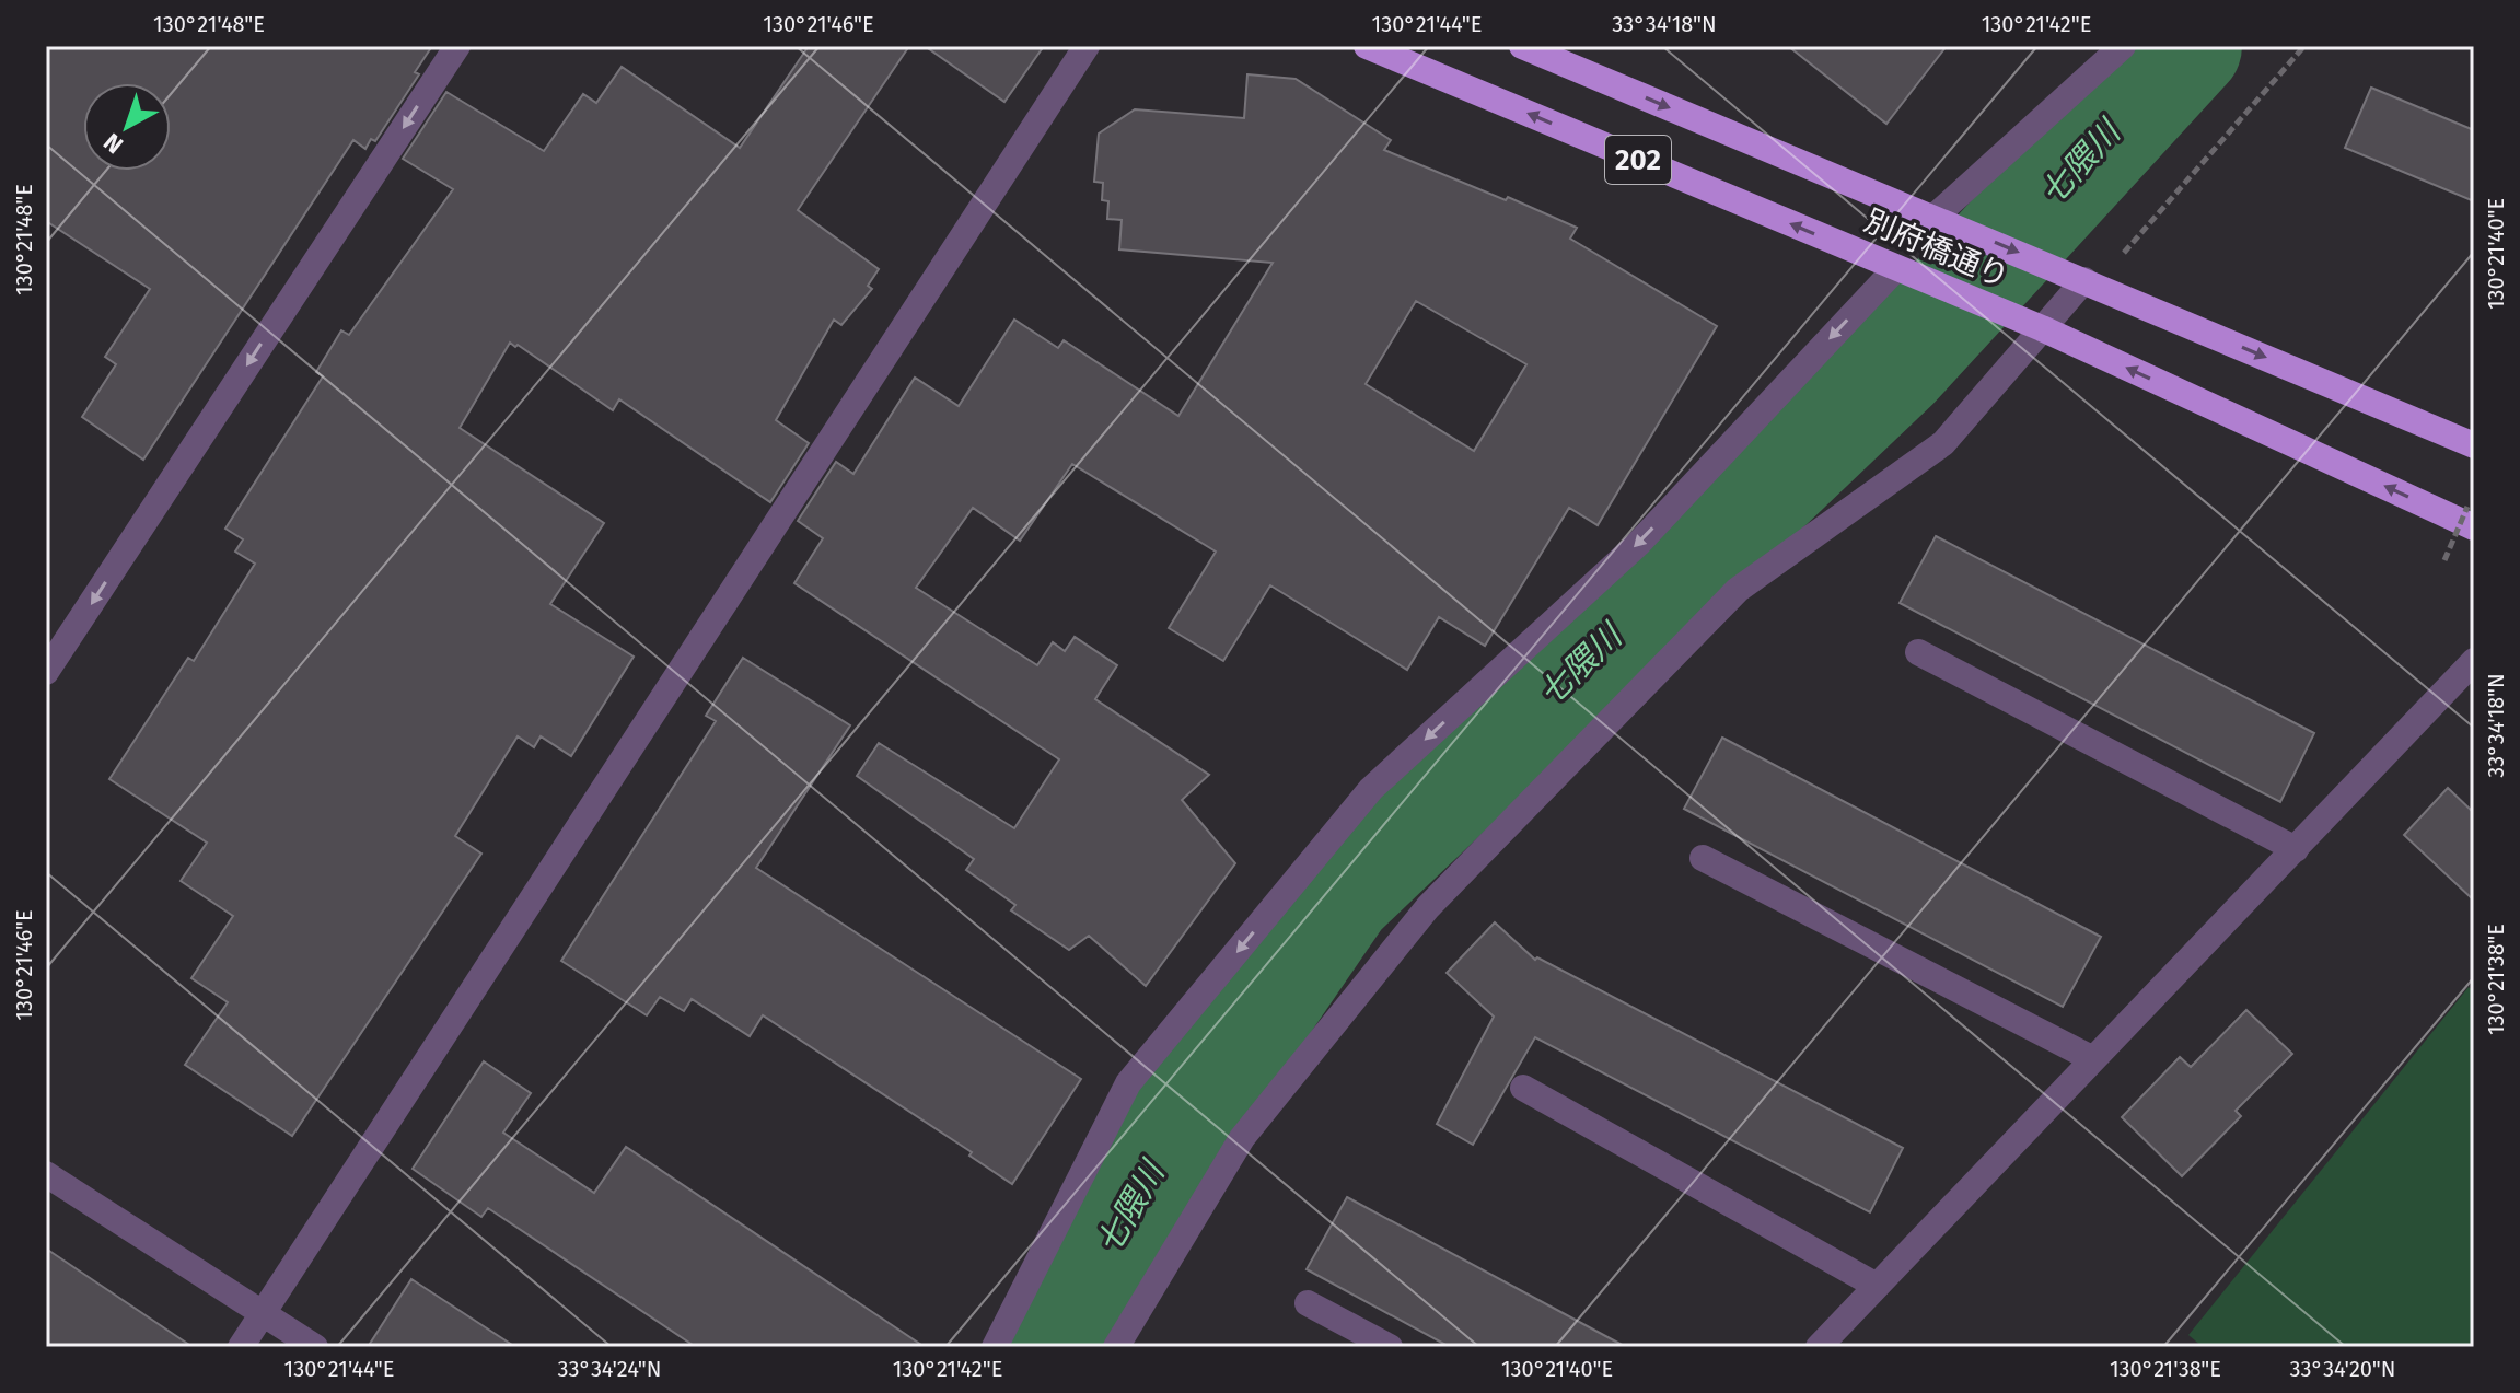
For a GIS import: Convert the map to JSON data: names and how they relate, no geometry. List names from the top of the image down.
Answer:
{
  "streets": {
    "highway": ["202", "別府橋通り"]
  },
  "water": ["七隈川"],
  "north": "bottom left",
  "coordinates": [
    "130°21'48\"E",
    "130°21'46\"E",
    "130°21'44\"E",
    "33°34'18\"N",
    "130°21'42\"E",
    "130°21'40\"E",
    "130°21'38\"E",
    "33°34'24\"N",
    "33°34'20\"N"
  ]
}
